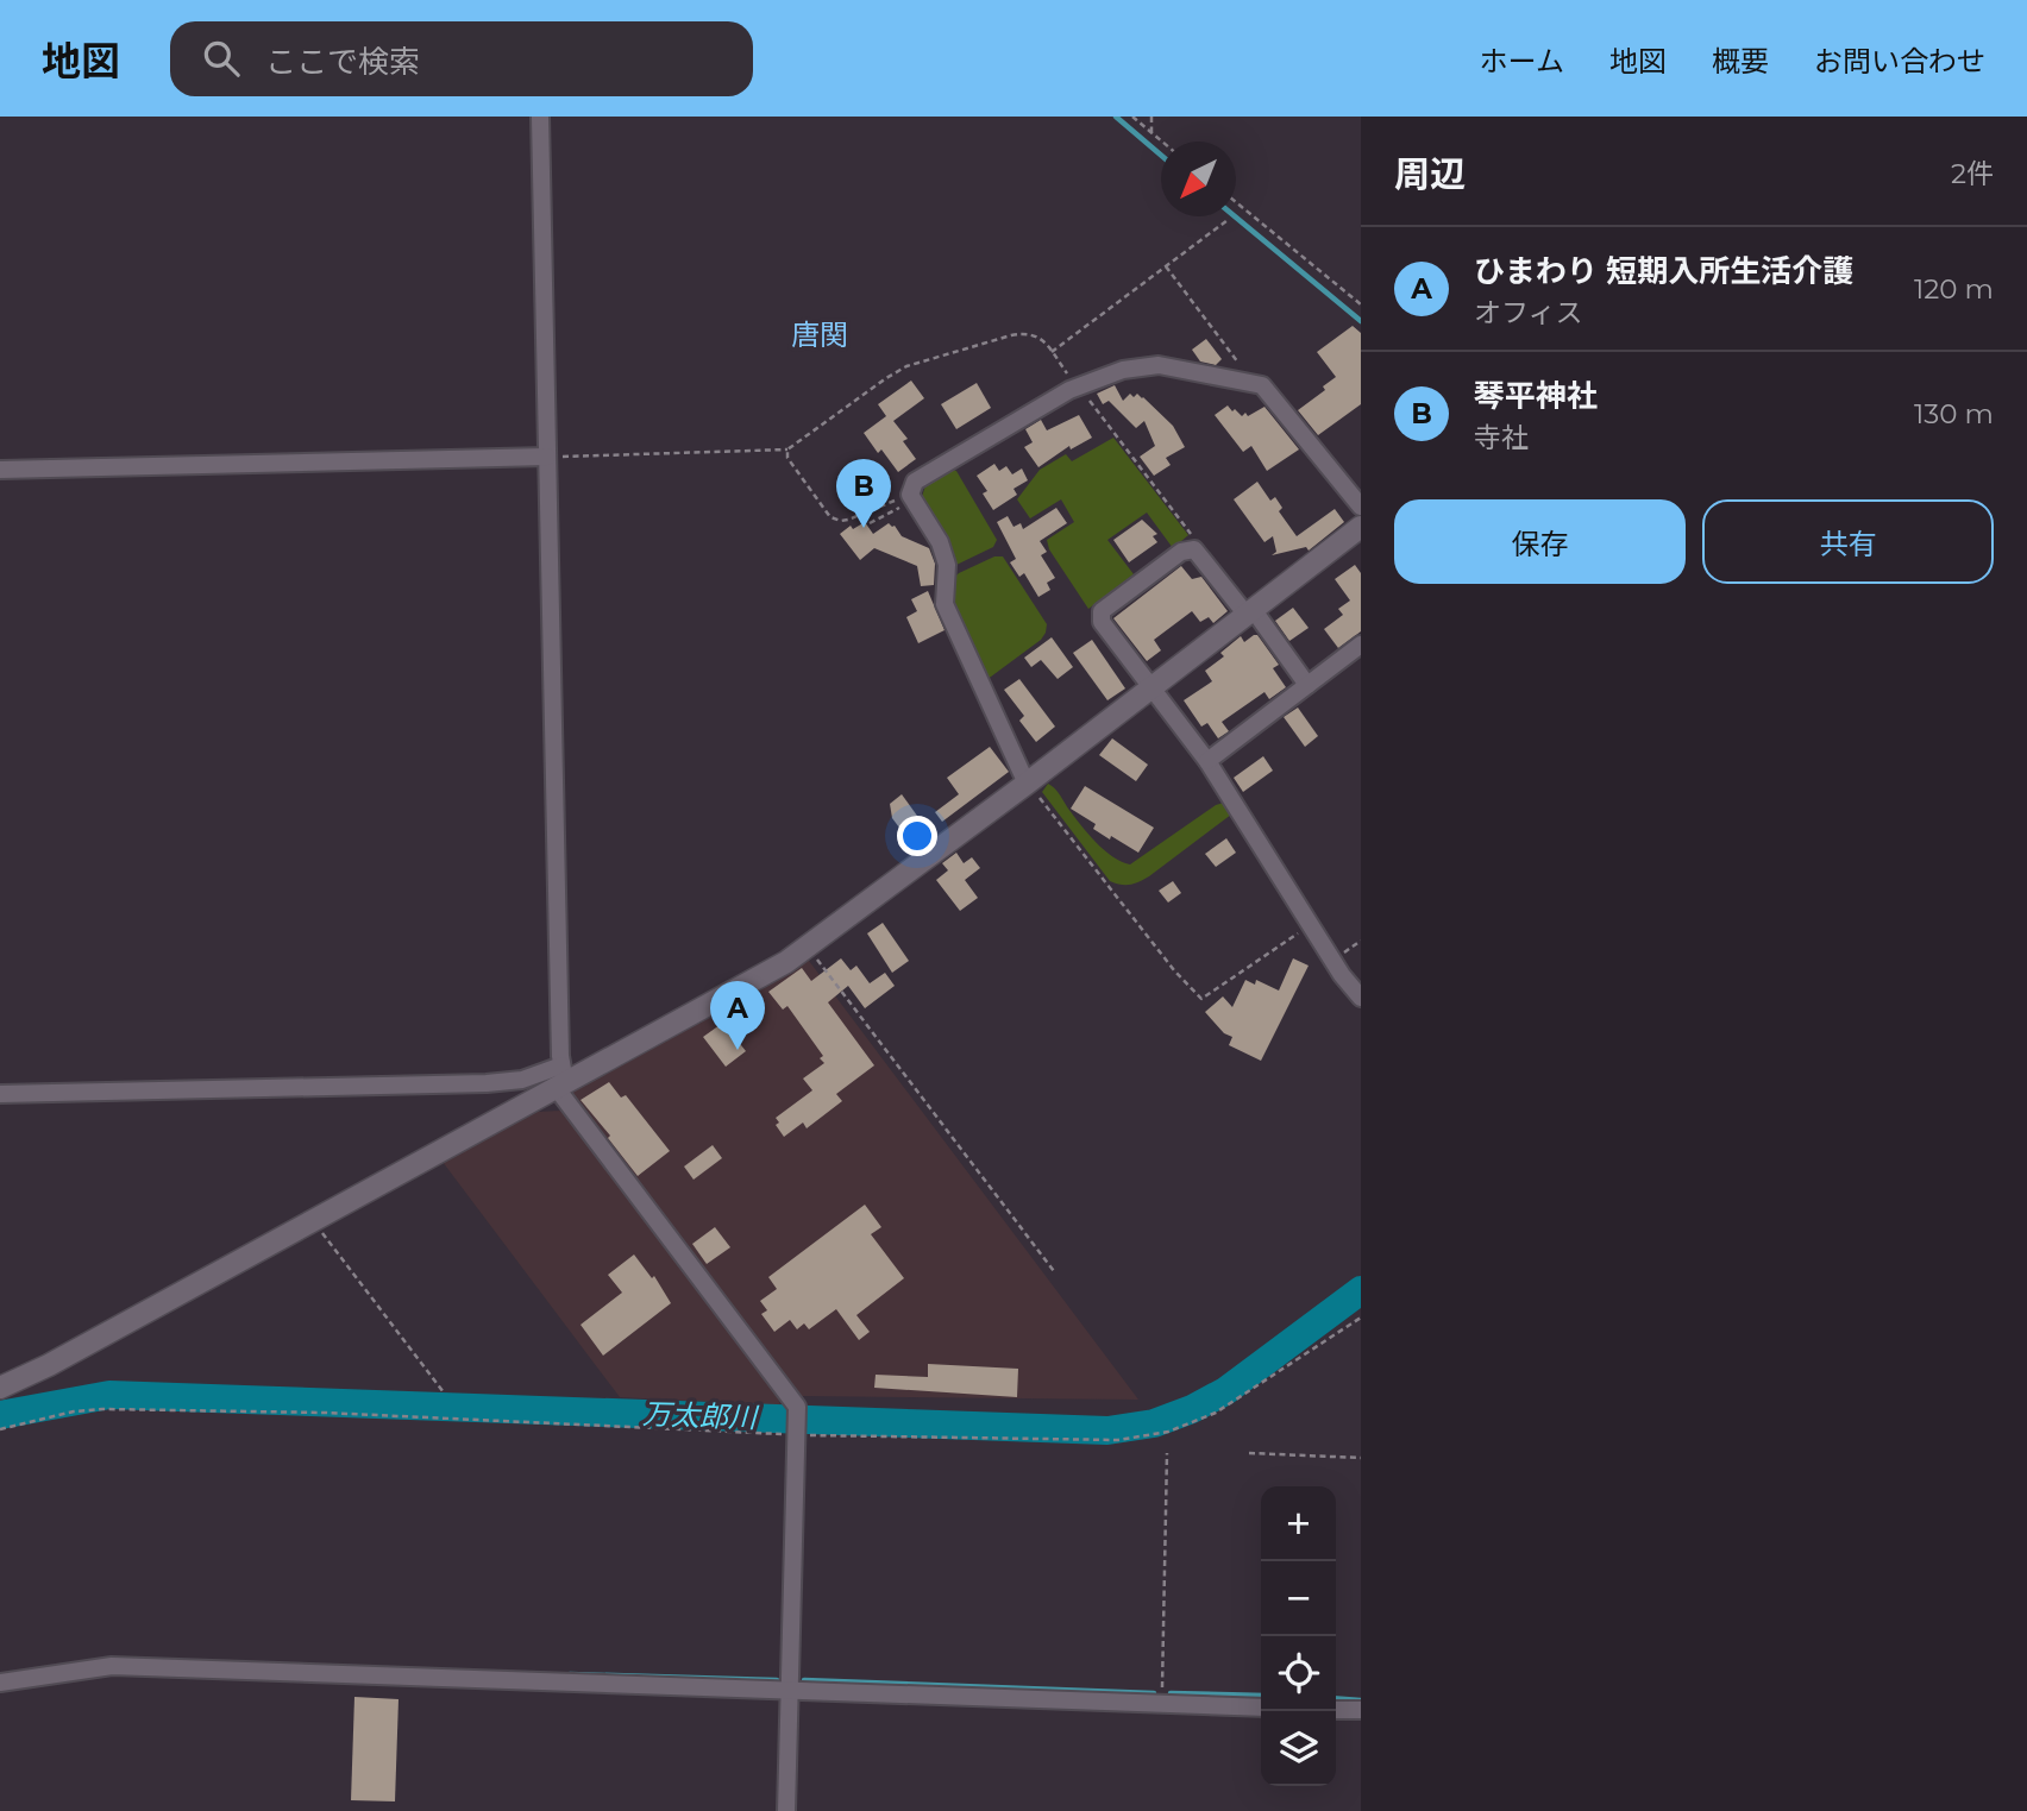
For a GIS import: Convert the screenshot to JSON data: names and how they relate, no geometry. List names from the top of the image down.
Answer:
{
  "districts": ["唐関"],
  "water": ["万太郎川"],
  "north": "bottom left",
  "page": {
    "header": "地図",
    "search": "ここで検索",
    "nav": [
      "ホーム",
      "地図",
      "概要",
      "お問い合わせ"
    ],
    "heading": ["周辺", "2件"],
    "list": [
      {
        "mark": "A",
        "name": "ひまわり 短期入所生活介護",
        "note": "オフィス",
        "value": "120 m"
      },
      {
        "mark": "B",
        "name": "琴平神社",
        "note": "寺社",
        "value": "130 m"
      }
    ],
    "pins": ["B", "A"],
    "buttons": ["保存", "共有"],
    "map_buttons": ["+", "−"]
  }
}
